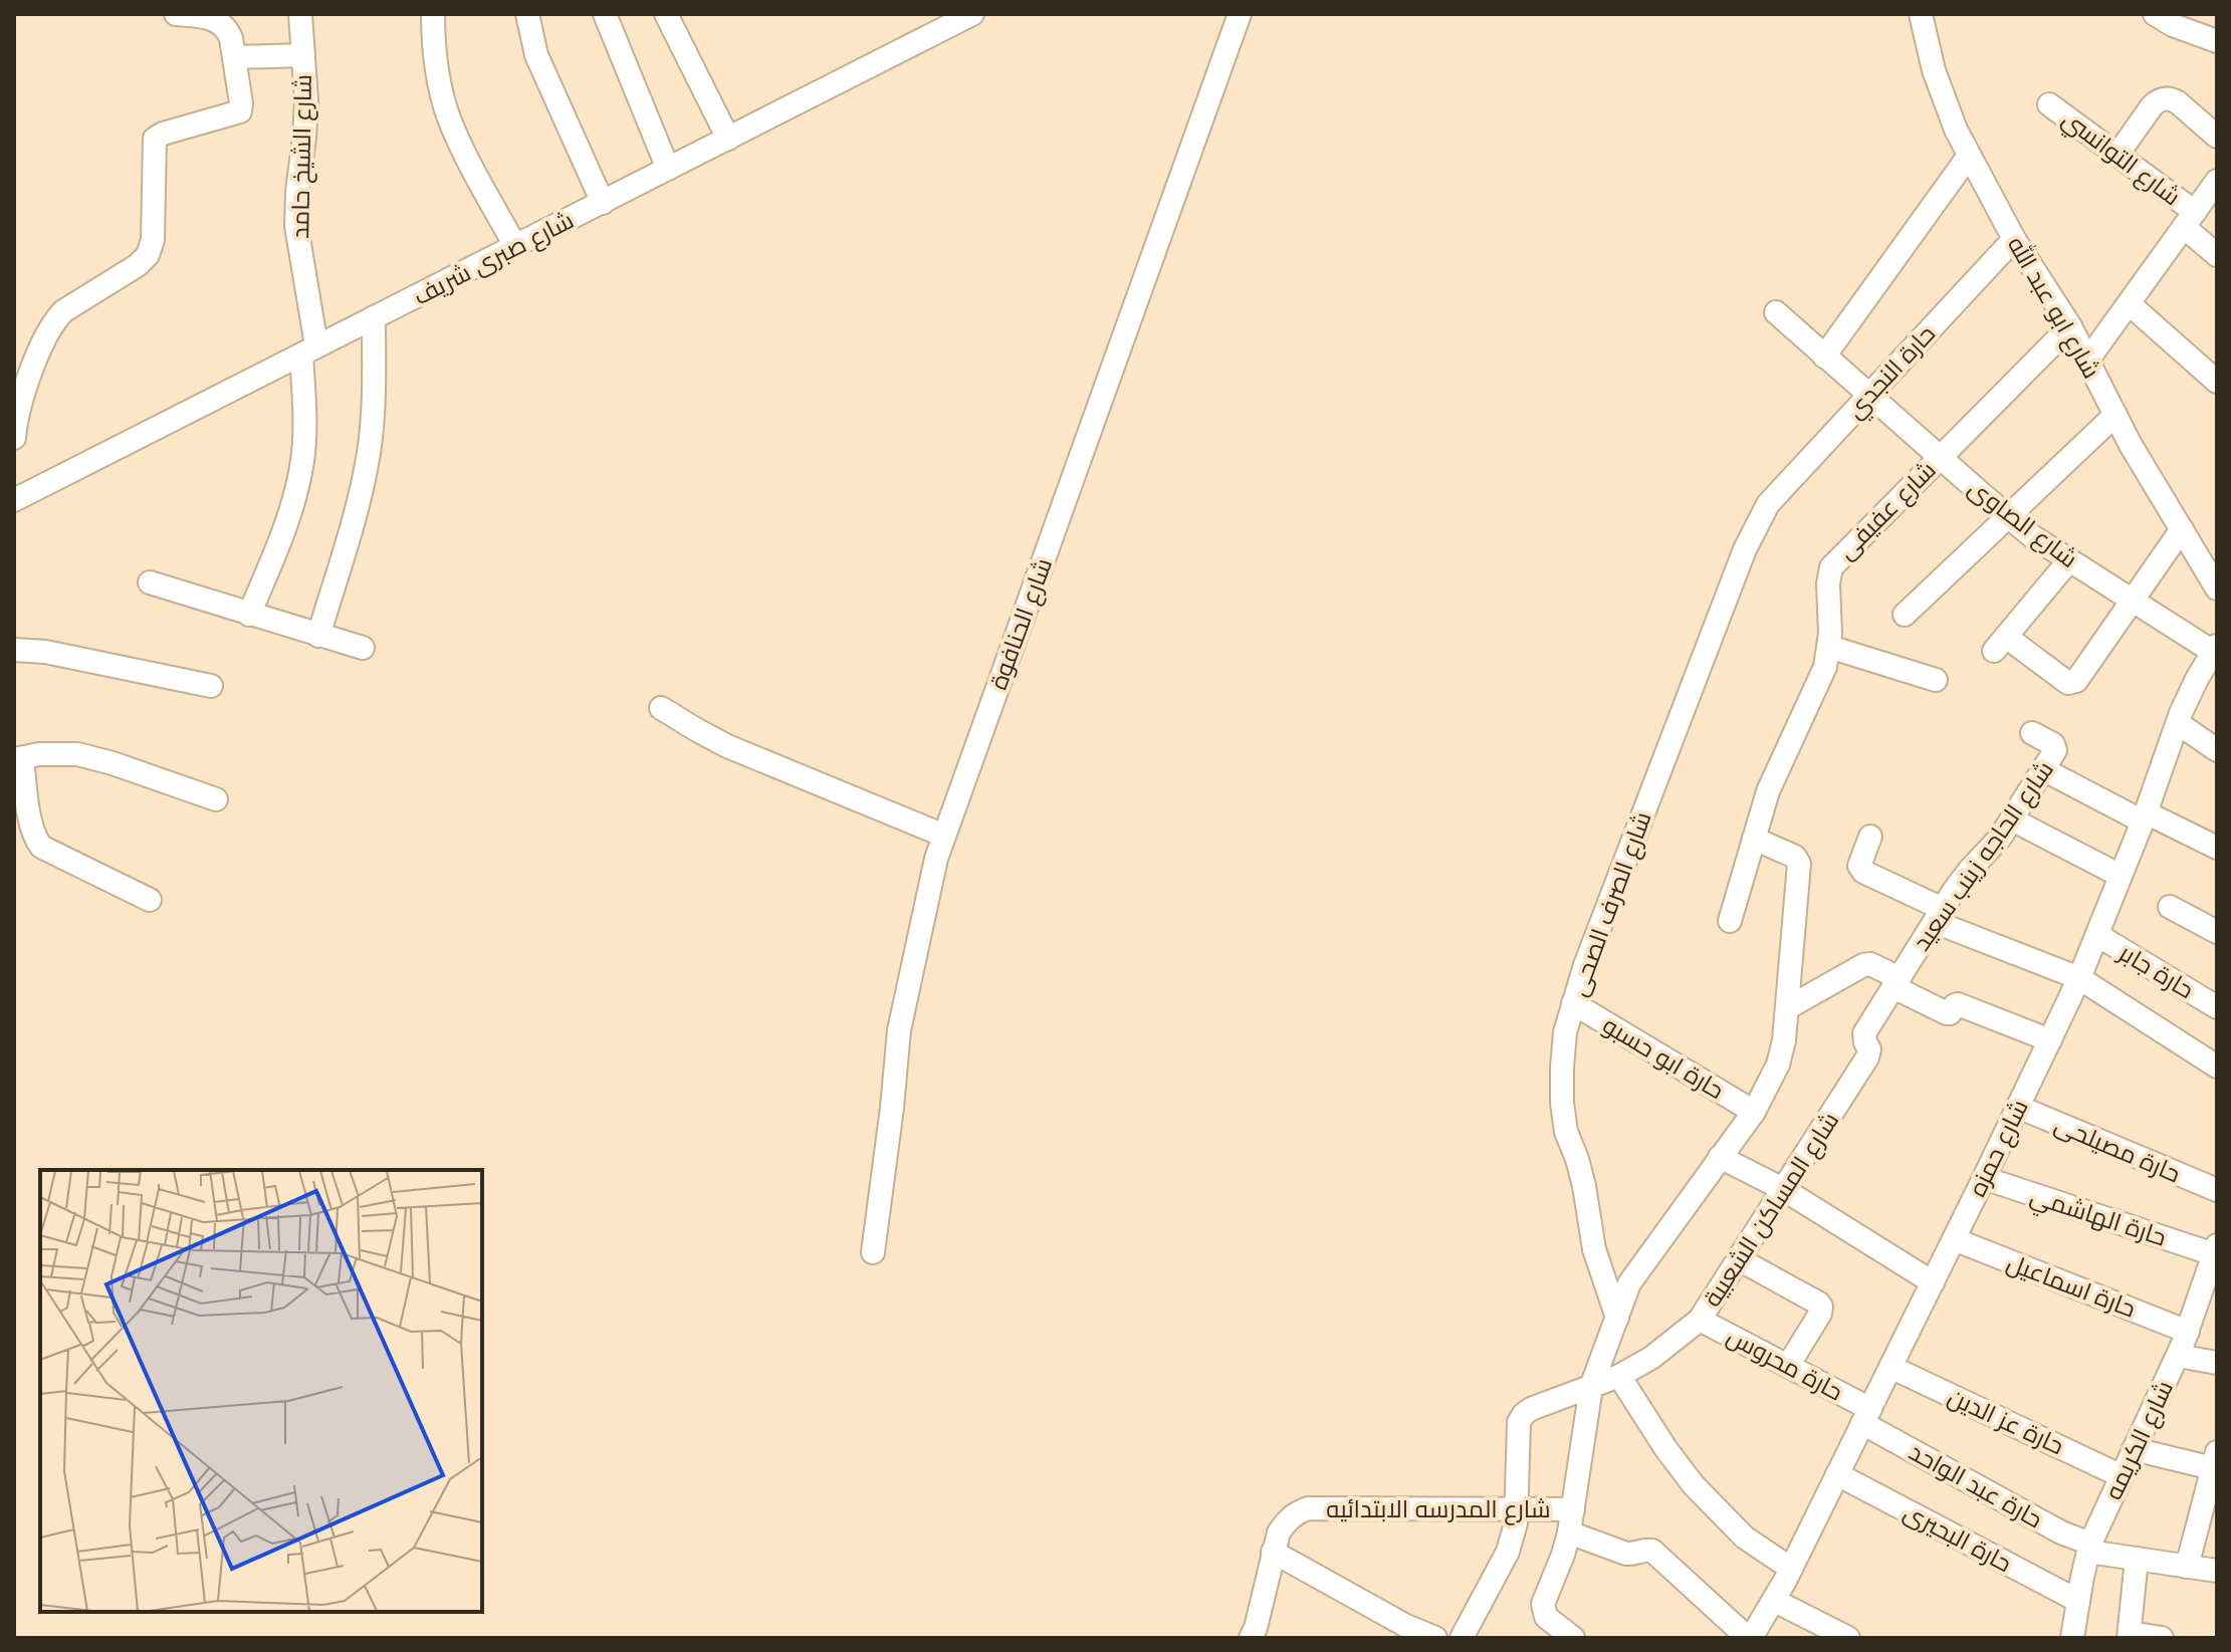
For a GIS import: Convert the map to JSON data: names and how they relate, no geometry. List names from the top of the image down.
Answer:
{
  "streets": {
    "street": [
      "شارع الشيخ حامد",
      "شارع التوانسي",
      "شارع صبرى شريف",
      "شارع ابو عبد الله",
      "حارة النجدي",
      "شارع عفيفى",
      "شارع الصاوى",
      "شارع الحنافوة",
      "شارع الحاجه زينب سعيد",
      "شارع الصرف الصحى",
      "حارة جابر",
      "حارة ابو حسبو",
      "شارع حمزه",
      "حارة مصيلحى",
      "شارع المساكن الشعبية",
      "حارة الهاشمي",
      "حارة اسماعيل",
      "حارة محروس",
      "حارة عز الدين",
      "شارع الكريمه",
      "حارة عبد الواحد",
      "شارع المدرسه الابتدائيه",
      "حارة البحيرى"
    ]
  },
  "crossings": [
    ["شارع الشيخ حامد", "شارع صبرى شريف"],
    ["شارع ابو عبد الله", "حارة النجدي"],
    ["شارع ابو عبد الله", "شارع عفيفى"],
    ["حارة النجدي", "شارع الصاوى"],
    ["حارة النجدي", "شارع الصرف الصحى"],
    ["شارع عفيفى", "شارع الصاوى"],
    ["شارع الصاوى", "شارع حمزه"],
    ["شارع الحاجه زينب سعيد", "شارع المساكن الشعبية"],
    ["شارع الصرف الصحى", "حارة ابو حسبو"],
    ["حارة جابر", "شارع حمزه"],
    ["شارع حمزه", "حارة مصيلحى"],
    ["شارع حمزه", "حارة الهاشمي"],
    ["شارع حمزه", "حارة اسماعيل"],
    ["شارع حمزه", "حارة محروس"],
    ["شارع حمزه", "حارة عز الدين"],
    ["شارع حمزه", "حارة عبد الواحد"],
    ["شارع حمزه", "حارة البحيرى"],
    ["شارع المساكن الشعبية", "حارة محروس"],
    ["شارع المساكن الشعبية", "شارع المدرسه الابتدائيه"],
    ["حارة الهاشمي", "شارع الكريمه"],
    ["حارة اسماعيل", "شارع الكريمه"],
    ["حارة محروس", "حارة عبد الواحد"],
    ["حارة عز الدين", "شارع الكريمه"],
    ["شارع الكريمه", "حارة عبد الواحد"],
    ["شارع الكريمه", "حارة البحيرى"]
  ]
}
